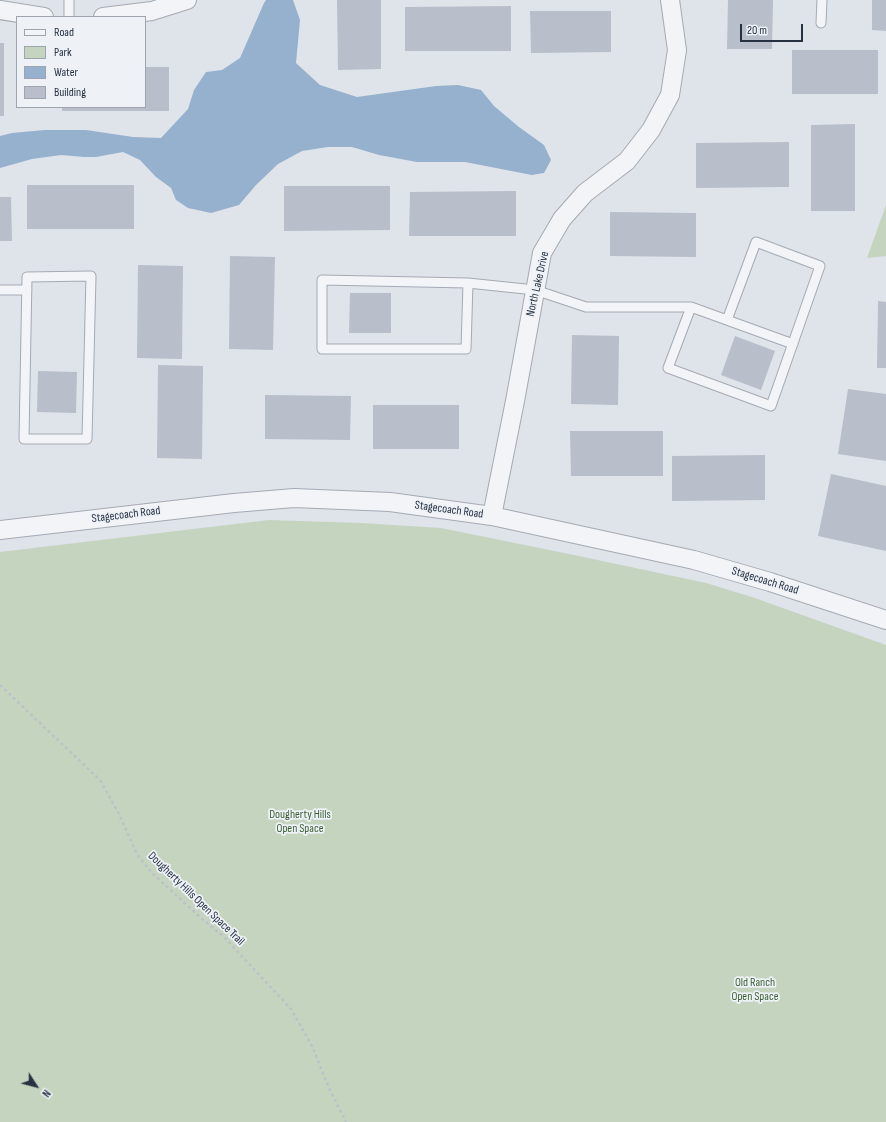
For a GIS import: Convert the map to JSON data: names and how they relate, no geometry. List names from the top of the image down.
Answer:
{
  "streets": {
    "street": ["North Lake Drive", "Stagecoach Road"],
    "path": ["Dougherty Hills Open Space Trail"]
  },
  "crossings": [
    ["North Lake Drive", "Stagecoach Road"]
  ],
  "parks": ["Dougherty Hills Open Space", "Old Ranch Open Space"],
  "legend": [
    "Road",
    "Park",
    "Water",
    "Building"
  ],
  "scale_bar": "20 m",
  "north": "bottom right"
}
